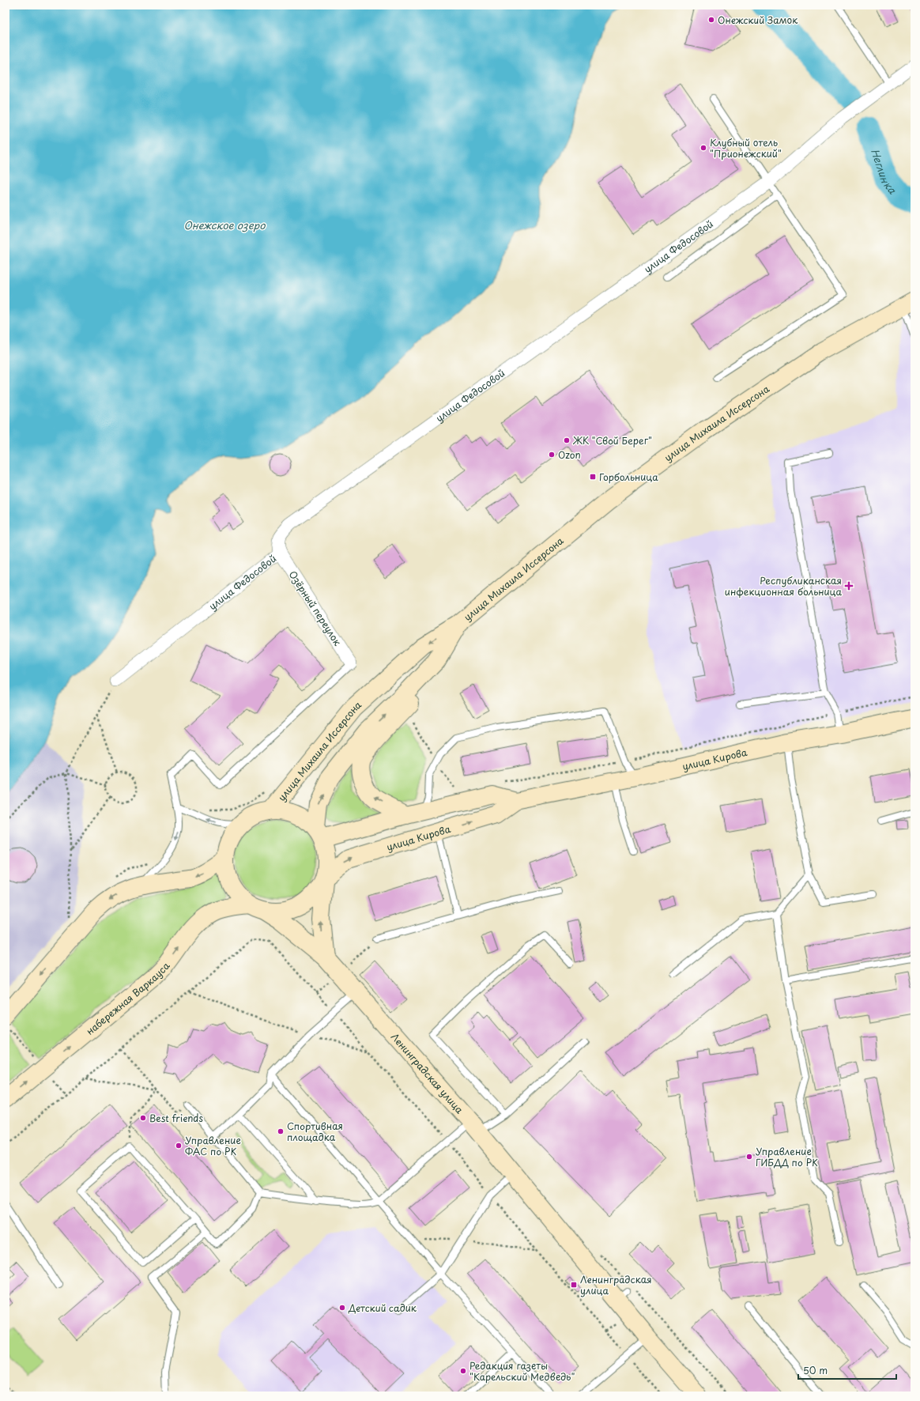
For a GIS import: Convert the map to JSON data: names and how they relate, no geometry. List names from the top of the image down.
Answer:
{
  "streets": {
    "main road": [
      "улица Михаила Иссерсона",
      "улица Кирова",
      "набережная Варкауса",
      "Ленинградская улица"
    ],
    "street": ["улица Федосовой", "Озёрный переулок"]
  },
  "crossings": [
    ["улица Федосовой", "Озёрный переулок"],
    ["улица Михаила Иссерсона", "улица Кирова"],
    ["улица Михаила Иссерсона", "набережная Варкауса"],
    ["улица Михаила Иссерсона", "Ленинградская улица"],
    ["улица Кирова", "набережная Варкауса"],
    ["улица Кирова", "Ленинградская улица"],
    ["набережная Варкауса", "Ленинградская улица"]
  ],
  "water": ["Неглинка", "Онежское озеро"],
  "places": {
    "other": [
      "Онежский Замок",
      "Клубный отель \"Прионежский\"",
      "ЖК \"Свой Берег\"",
      "Ozon",
      "Best friends",
      "Спортивная площадка",
      "Управление ФАС по РК",
      "Управление ГИБДД по РК",
      "Детский садик",
      "Редакция газеты \"Карельский Медведь\""
    ],
    "transit": ["Горбольница", "Ленинградская улица"],
    "health": ["Республиканская инфекционная больница"]
  },
  "scale_bar": "50 m"
}
